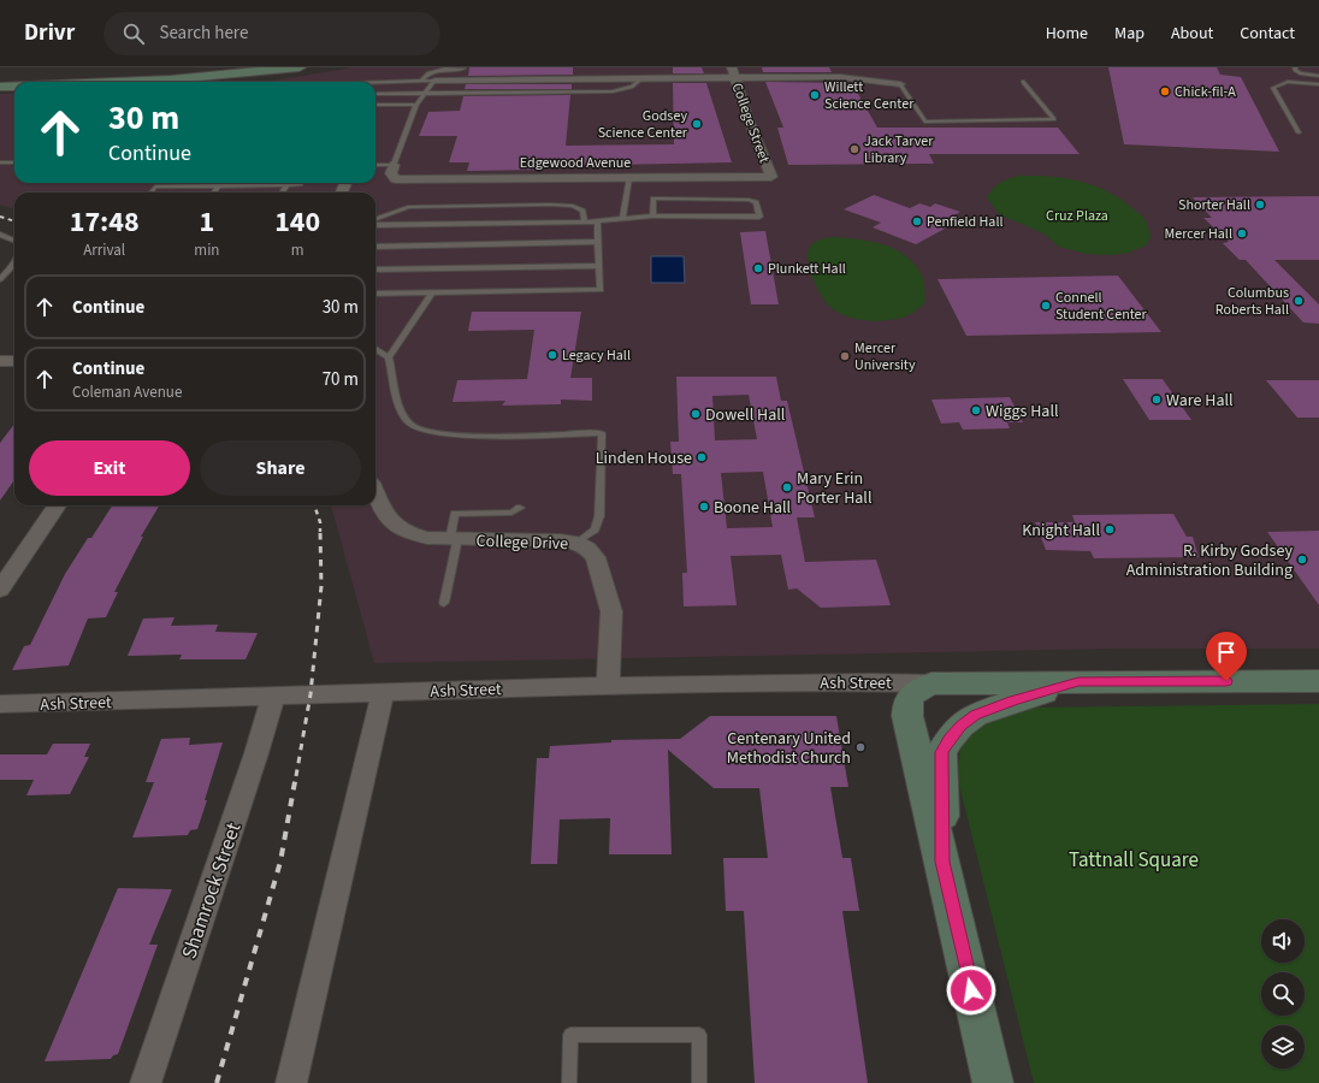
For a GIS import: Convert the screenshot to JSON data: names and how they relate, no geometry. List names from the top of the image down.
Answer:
{
  "streets": {
    "street": [
      "College Street",
      "Edgewood Avenue",
      "College Drive",
      "Ash Street",
      "Shamrock Street"
    ]
  },
  "crossings": [
    ["College Street", "Edgewood Avenue"],
    ["College Drive", "Ash Street"],
    ["Ash Street", "Shamrock Street"]
  ],
  "parks": ["Cruz Plaza", "Tattnall Square"],
  "places": [
    "Chick-fil-A",
    "Willett Science Center",
    "Godsey Science Center",
    "Jack Tarver Library",
    "Shorter Hall",
    "Penfield Hall",
    "Mercer Hall",
    "Plunkett Hall",
    "Columbus Roberts Hall",
    "Connell Student Center",
    "Legacy Hall",
    "Mercer University",
    "Ware Hall",
    "Wiggs Hall",
    "Dowell Hall",
    "Linden House",
    "Mary Erin Porter Hall",
    "Boone Hall",
    "Knight Hall",
    "R. Kirby Godsey Administration Building",
    "Centenary United Methodist Church"
  ],
  "page": {
    "header": "Drivr",
    "search": "Search here",
    "nav": [
      "Home",
      "Map",
      "About",
      "Contact"
    ],
    "turn": ["30 m", "Continue"],
    "eta": [
      "17:48",
      "Arrival",
      "1",
      "min",
      "140",
      "m"
    ],
    "list": [
      {
        "name": "Continue",
        "value": "30 m"
      },
      {
        "name": "Continue",
        "note": "Coleman Avenue",
        "value": "70 m"
      }
    ],
    "buttons": ["Exit", "Share"]
  }
}
